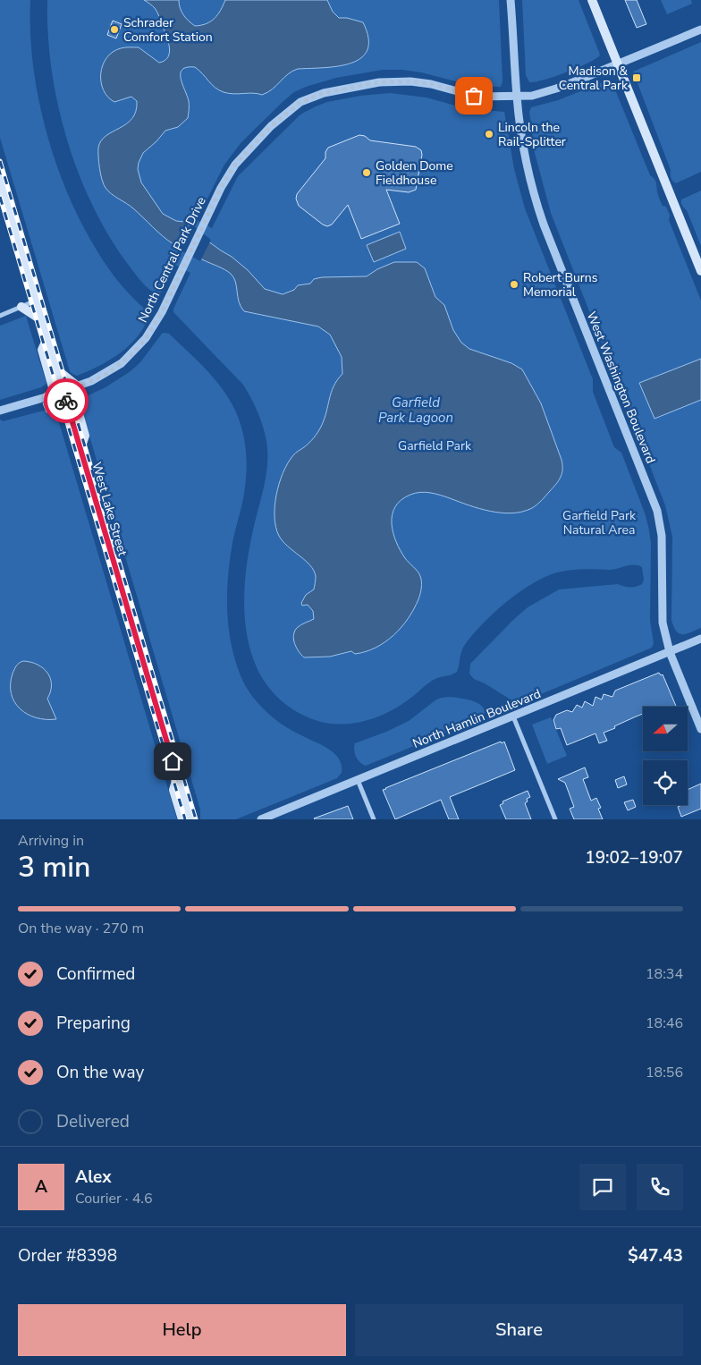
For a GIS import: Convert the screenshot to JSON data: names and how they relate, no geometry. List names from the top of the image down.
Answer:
{
  "streets": {
    "main road": ["West Lake Street"],
    "street": ["North Central Park Drive", "West Washington Boulevard", "North Hamlin Boulevard"]
  },
  "crossings": [
    ["North Central Park Drive", "West Washington Boulevard"],
    ["North Central Park Drive", "West Lake Street"],
    ["West Washington Boulevard", "North Hamlin Boulevard"]
  ],
  "water": ["Garfield Park Lagoon"],
  "parks": ["Garfield Park", "Garfield Park Natural Area"],
  "places": {
    "other": [
      "Schrader Comfort Station",
      "Lincoln the Rail-Splitter",
      "Golden Dome Fieldhouse",
      "Robert Burns Memorial"
    ],
    "transit": ["Madison & Central Park"]
  },
  "north": "left",
  "page": {
    "heading": ["3 min", "Arriving in", "19:02–19:07"],
    "panel": [
      "Alex",
      "Courier · 4.6",
      "Order #8398",
      "$47.43"
    ],
    "bar": "On the way · 270 m",
    "list": [
      ["Confirmed", "18:34"],
      ["Preparing", "18:46"],
      ["On the way", "18:56"],
      "Delivered"
    ],
    "round": "A",
    "buttons": ["Help", "Share"]
  }
}
